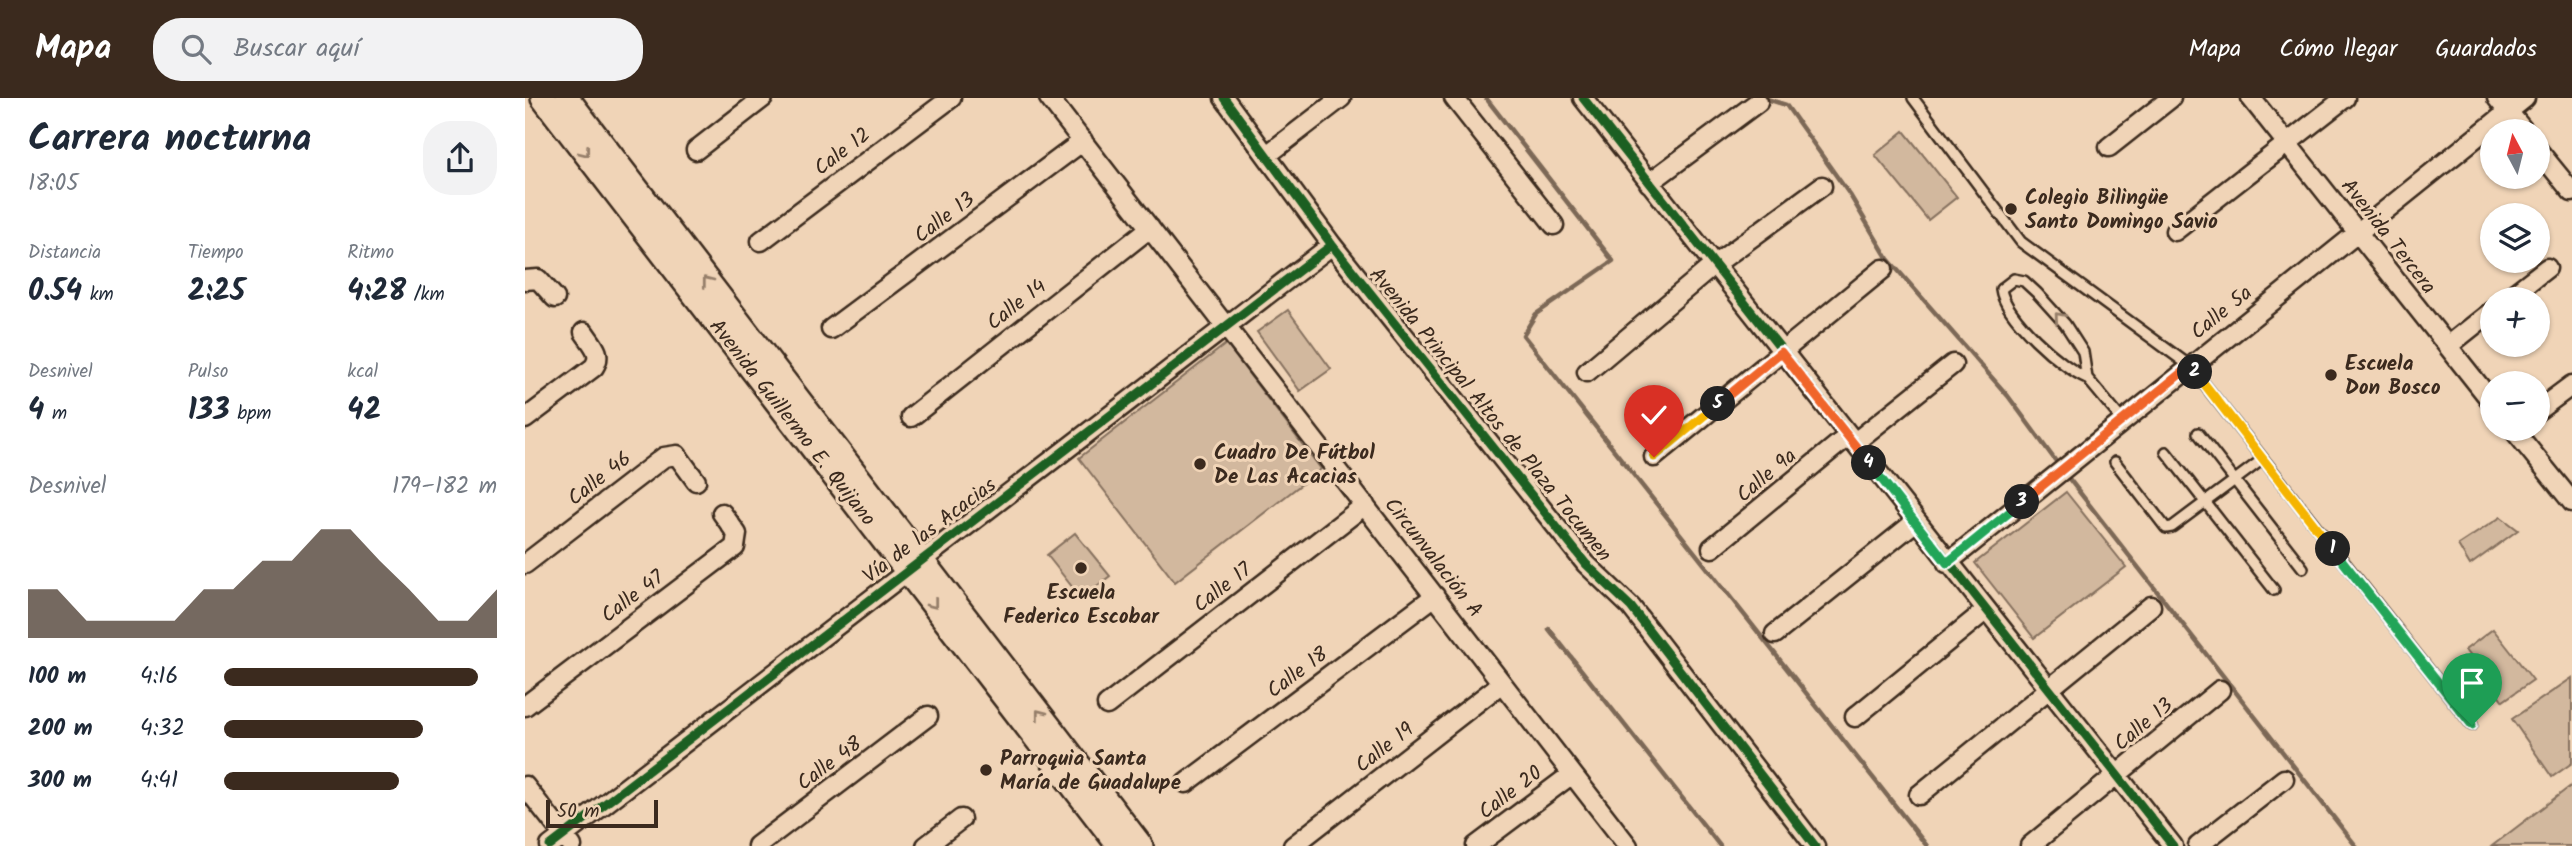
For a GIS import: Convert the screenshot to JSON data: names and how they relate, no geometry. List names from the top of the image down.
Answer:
{
  "streets": {
    "street": [
      "Cale 12",
      "Calle 13",
      "Avenida Tercera",
      "Calle 14",
      "Calle 5a",
      "Avenida Principal Altos de Plaza Tocumen",
      "Avenida Guillermo E. Quijano",
      "Calle 9a",
      "Calle 46",
      "Vía de las Acacias",
      "Circunvalación A",
      "Calle 17",
      "Calle 47",
      "Calle 18",
      "Calle 19",
      "Calle 48",
      "Calle 20"
    ]
  },
  "crossings": [
    ["Calle 13", "Circunvalación A"],
    ["Avenida Tercera", "Calle 5a"],
    ["Calle 14", "Circunvalación A"],
    ["Avenida Principal Altos de Plaza Tocumen", "Vía de las Acacias"],
    ["Avenida Guillermo E. Quijano", "Vía de las Acacias"],
    ["Vía de las Acacias", "Circunvalación A"],
    ["Circunvalación A", "Calle 17"],
    ["Circunvalación A", "Calle 18"],
    ["Circunvalación A", "Calle 19"],
    ["Circunvalación A", "Calle 20"]
  ],
  "places": [
    "Colegio Bilingüe Santo Domingo Savio",
    "Escuela Don Bosco",
    "Cuadro De Fútbol De Las Acacias",
    "Escuela Federico Escobar",
    "Parroquia Santa María de Guadalupe"
  ],
  "scale_bar": "50 m",
  "north": "top",
  "page": {
    "header": "Mapa",
    "search": "Buscar aquí",
    "nav": ["Mapa", "Cómo llegar", "Guardados"],
    "heading": ["Carrera nocturna", "18:05"],
    "map_buttons": ["+", "−"],
    "stats": [
      ["Distancia", "0.54 km"],
      ["Tiempo", "2:25"],
      ["Ritmo", "4:28 /km"],
      ["Desnivel", "4 m"],
      ["Pulso", "133 bpm"],
      ["kcal", "42"]
    ],
    "pins": [
      "2",
      "5",
      "4",
      "3",
      "1"
    ],
    "chart": ["Desnivel", "179–182 m"],
    "list": [
      {
        "name": "100 m",
        "note": "4:16"
      },
      {
        "name": "200 m",
        "note": "4:32"
      },
      {
        "name": "300 m",
        "note": "4:41"
      }
    ],
    "scale": "50 m"
  }
}
